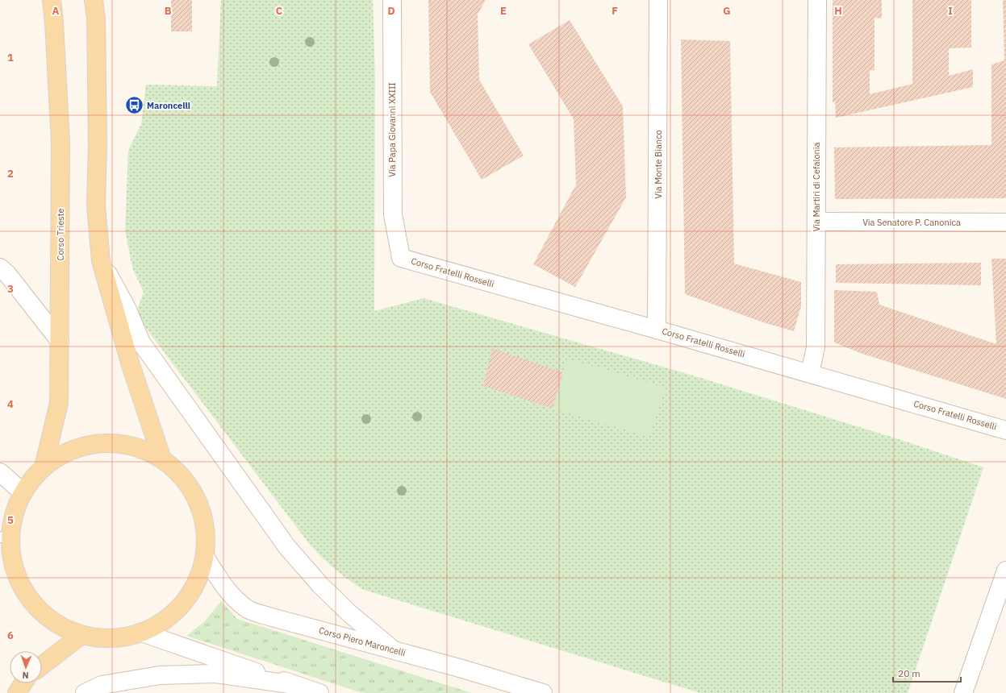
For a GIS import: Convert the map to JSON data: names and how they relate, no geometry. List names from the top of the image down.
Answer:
{
  "streets": {
    "main road": ["Corso Trieste"],
    "street": [
      "Via Papa Giovanni XXIII",
      "Via Monte Bianco",
      "Via Martiri di Cefalonia",
      "Via Senatore P. Canonica",
      "Corso Fratelli Rosselli",
      "Corso Piero Maroncelli"
    ]
  },
  "crossings": [
    ["Via Papa Giovanni XXIII", "Corso Fratelli Rosselli"],
    ["Via Monte Bianco", "Corso Fratelli Rosselli"],
    ["Via Martiri di Cefalonia", "Via Senatore P. Canonica"],
    ["Via Martiri di Cefalonia", "Corso Fratelli Rosselli"]
  ],
  "places": {
    "bus stop": ["Maroncelli"]
  },
  "scale_bar": "20 m",
  "north": "bottom",
  "grid": {
    "columns": [
      "A",
      "B",
      "C",
      "D",
      "E",
      "F",
      "G",
      "H",
      "I"
    ],
    "rows": [
      "1",
      "2",
      "3",
      "4",
      "5",
      "6"
    ]
  }
}
